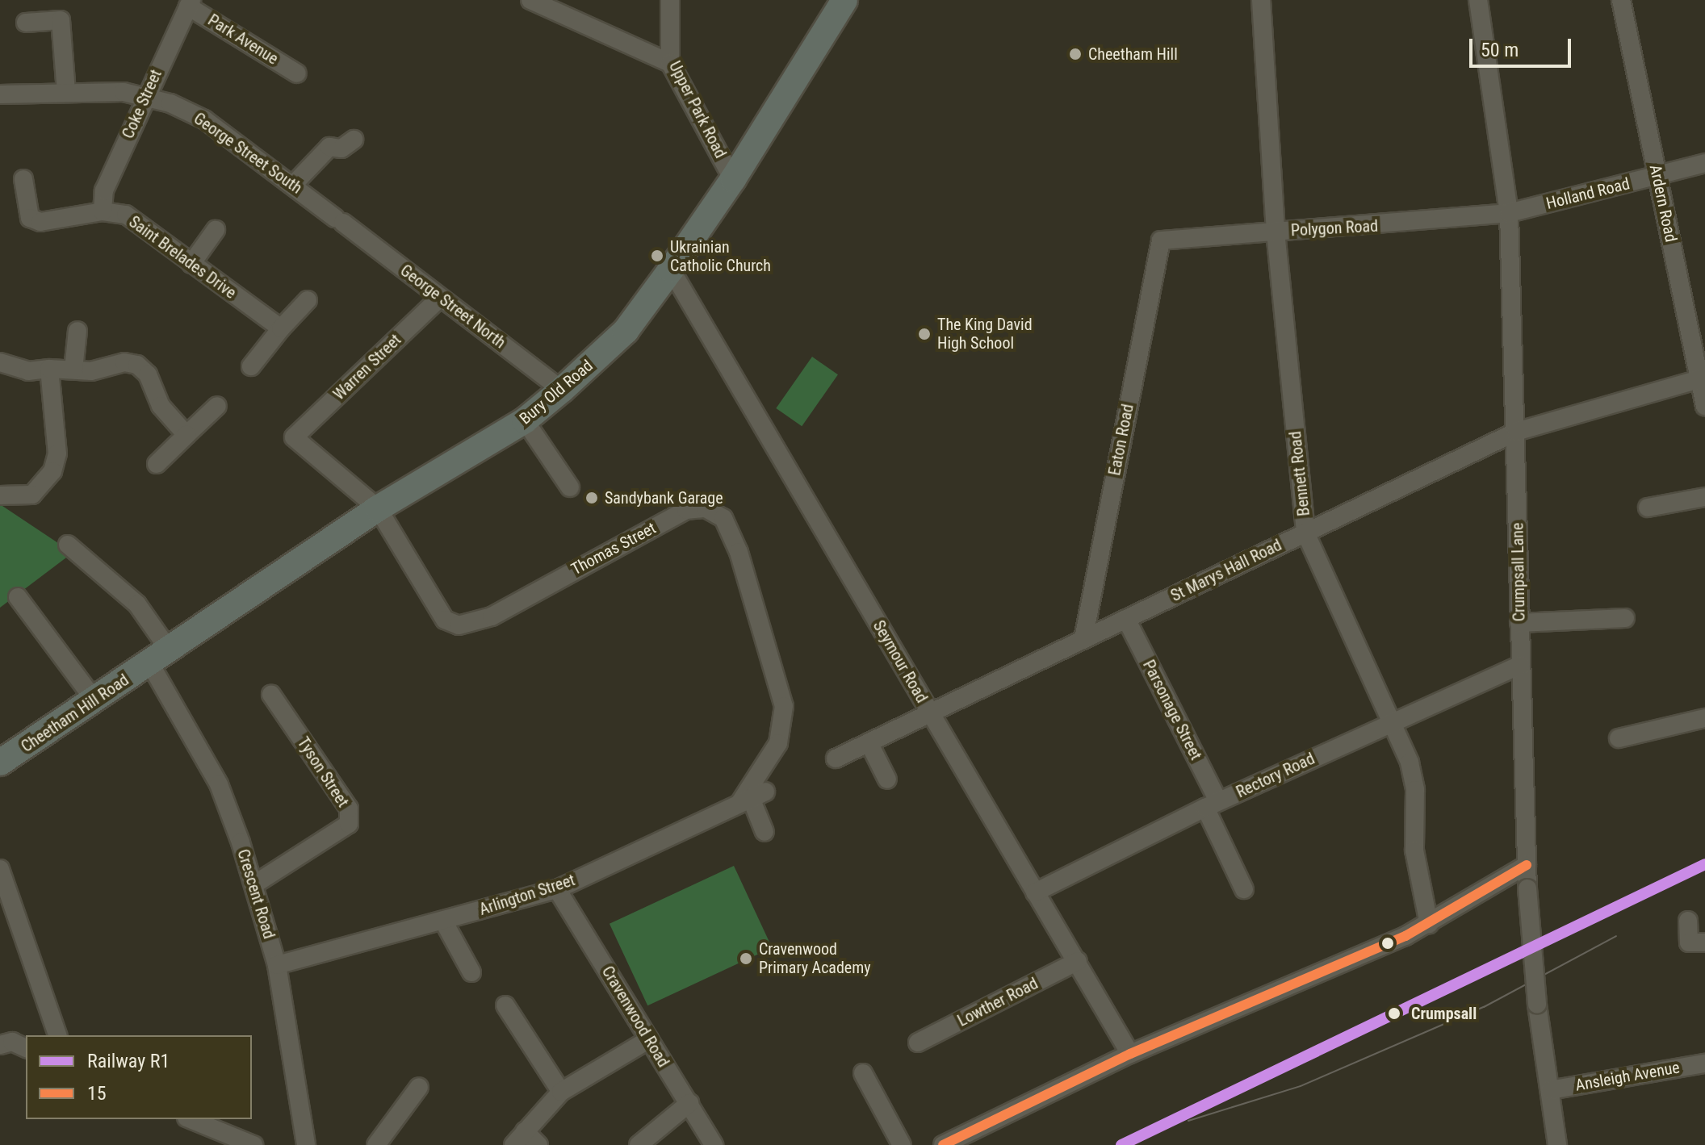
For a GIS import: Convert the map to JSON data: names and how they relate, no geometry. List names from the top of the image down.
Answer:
{
  "streets": {
    "highway": ["Bury Old Road", "Cheetham Hill Road"],
    "street": [
      "Park Avenue",
      "Coke Street",
      "Upper Park Road",
      "George Street South",
      "Holland Road",
      "Ardern Road",
      "Polygon Road",
      "Saint Brelades Drive",
      "George Street North",
      "Warren Street",
      "Eaton Road",
      "Bennett Road",
      "Thomas Street",
      "St Marys Hall Road",
      "Crumpsall Lane",
      "Seymour Road",
      "Parsonage Street",
      "Tyson Street",
      "Rectory Road",
      "Crescent Road",
      "Arlington Street",
      "Lowther Road",
      "Cravenwood Road",
      "Ansleigh Avenue"
    ]
  },
  "crossings": [
    ["Park Avenue", "Coke Street"],
    ["Coke Street", "George Street South"],
    ["Coke Street", "Saint Brelades Drive"],
    ["Upper Park Road", "Bury Old Road"],
    ["George Street South", "George Street North"],
    ["Holland Road", "Ardern Road"],
    ["Holland Road", "Polygon Road"],
    ["Holland Road", "Crumpsall Lane"],
    ["Ardern Road", "St Marys Hall Road"],
    ["Polygon Road", "Eaton Road"],
    ["Polygon Road", "Bennett Road"],
    ["Polygon Road", "Crumpsall Lane"],
    ["George Street North", "Warren Street"],
    ["George Street North", "Bury Old Road"],
    ["Warren Street", "Thomas Street"],
    ["Bury Old Road", "Thomas Street"],
    ["Bury Old Road", "Seymour Road"],
    ["Bury Old Road", "Cheetham Hill Road"],
    ["Bury Old Road", "Crescent Road"],
    ["Eaton Road", "St Marys Hall Road"],
    ["Bennett Road", "St Marys Hall Road"],
    ["Bennett Road", "Rectory Road"],
    ["Thomas Street", "Arlington Street"],
    ["St Marys Hall Road", "Crumpsall Lane"],
    ["St Marys Hall Road", "Seymour Road"],
    ["St Marys Hall Road", "Parsonage Street"],
    ["Crumpsall Lane", "Rectory Road"],
    ["Crumpsall Lane", "Ansleigh Avenue"],
    ["Seymour Road", "Rectory Road"],
    ["Seymour Road", "Lowther Road"],
    ["Parsonage Street", "Rectory Road"],
    ["Cheetham Hill Road", "Crescent Road"],
    ["Tyson Street", "Crescent Road"],
    ["Crescent Road", "Arlington Street"],
    ["Arlington Street", "Cravenwood Road"]
  ],
  "places": [
    "Cheetham Hill",
    "Ukrainian Catholic Church",
    "The King David High School",
    "Sandybank Garage",
    "Cravenwood Primary Academy",
    "Crumpsall"
  ],
  "lines": ["rail line R1", "transit line 15"],
  "legend": ["Railway R1", "15"],
  "scale_bar": "50 m"
}
